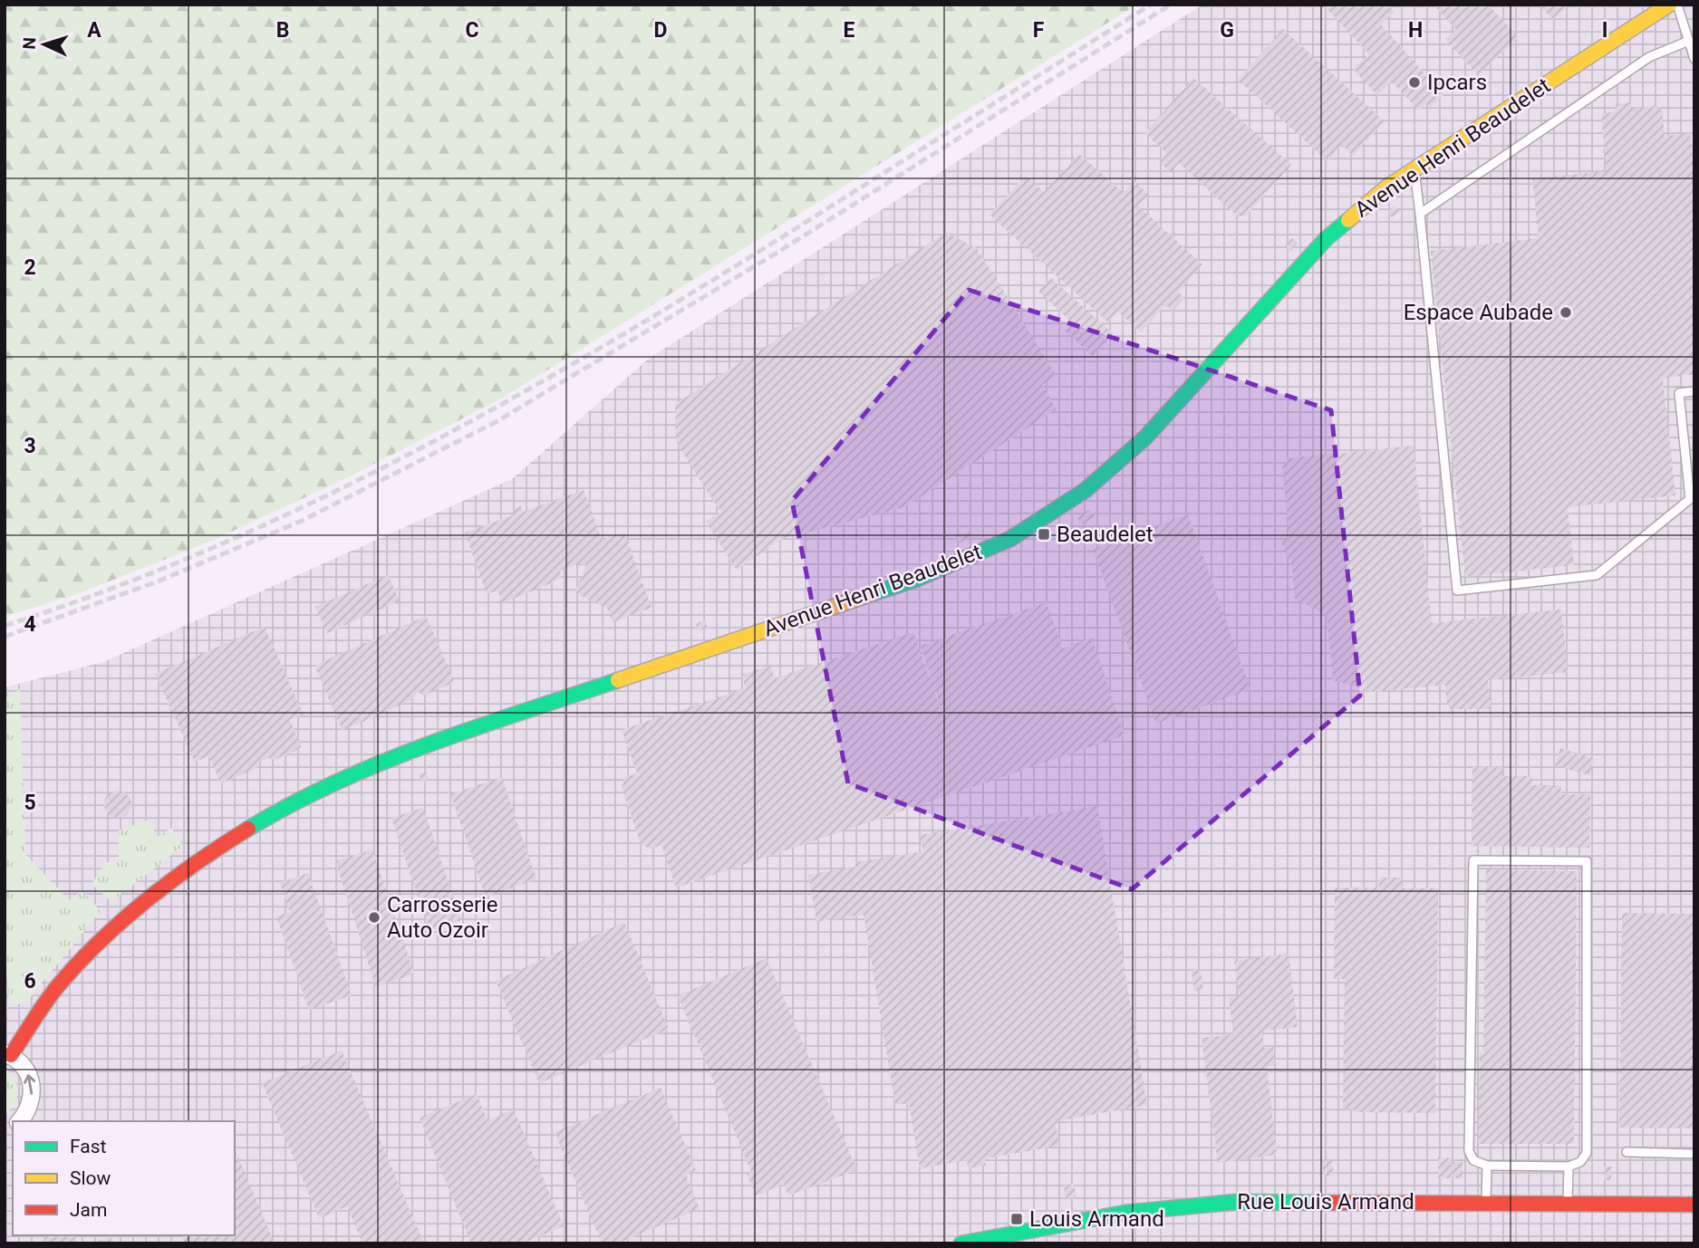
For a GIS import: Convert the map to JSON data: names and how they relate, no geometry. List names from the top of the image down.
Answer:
{
  "streets": {
    "street": ["Avenue Henri Beaudelet", "Rue Louis Armand"]
  },
  "places": {
    "other": ["Ipcars", "Espace Aubade", "Carrosserie Auto Ozoir"],
    "transit": ["Beaudelet", "Louis Armand"]
  },
  "legend": ["Fast", "Slow", "Jam"],
  "north": "left",
  "grid": {
    "columns": [
      "A",
      "B",
      "C",
      "D",
      "E",
      "F",
      "G",
      "H",
      "I"
    ],
    "rows": [
      "2",
      "3",
      "4",
      "5",
      "6"
    ]
  }
}
